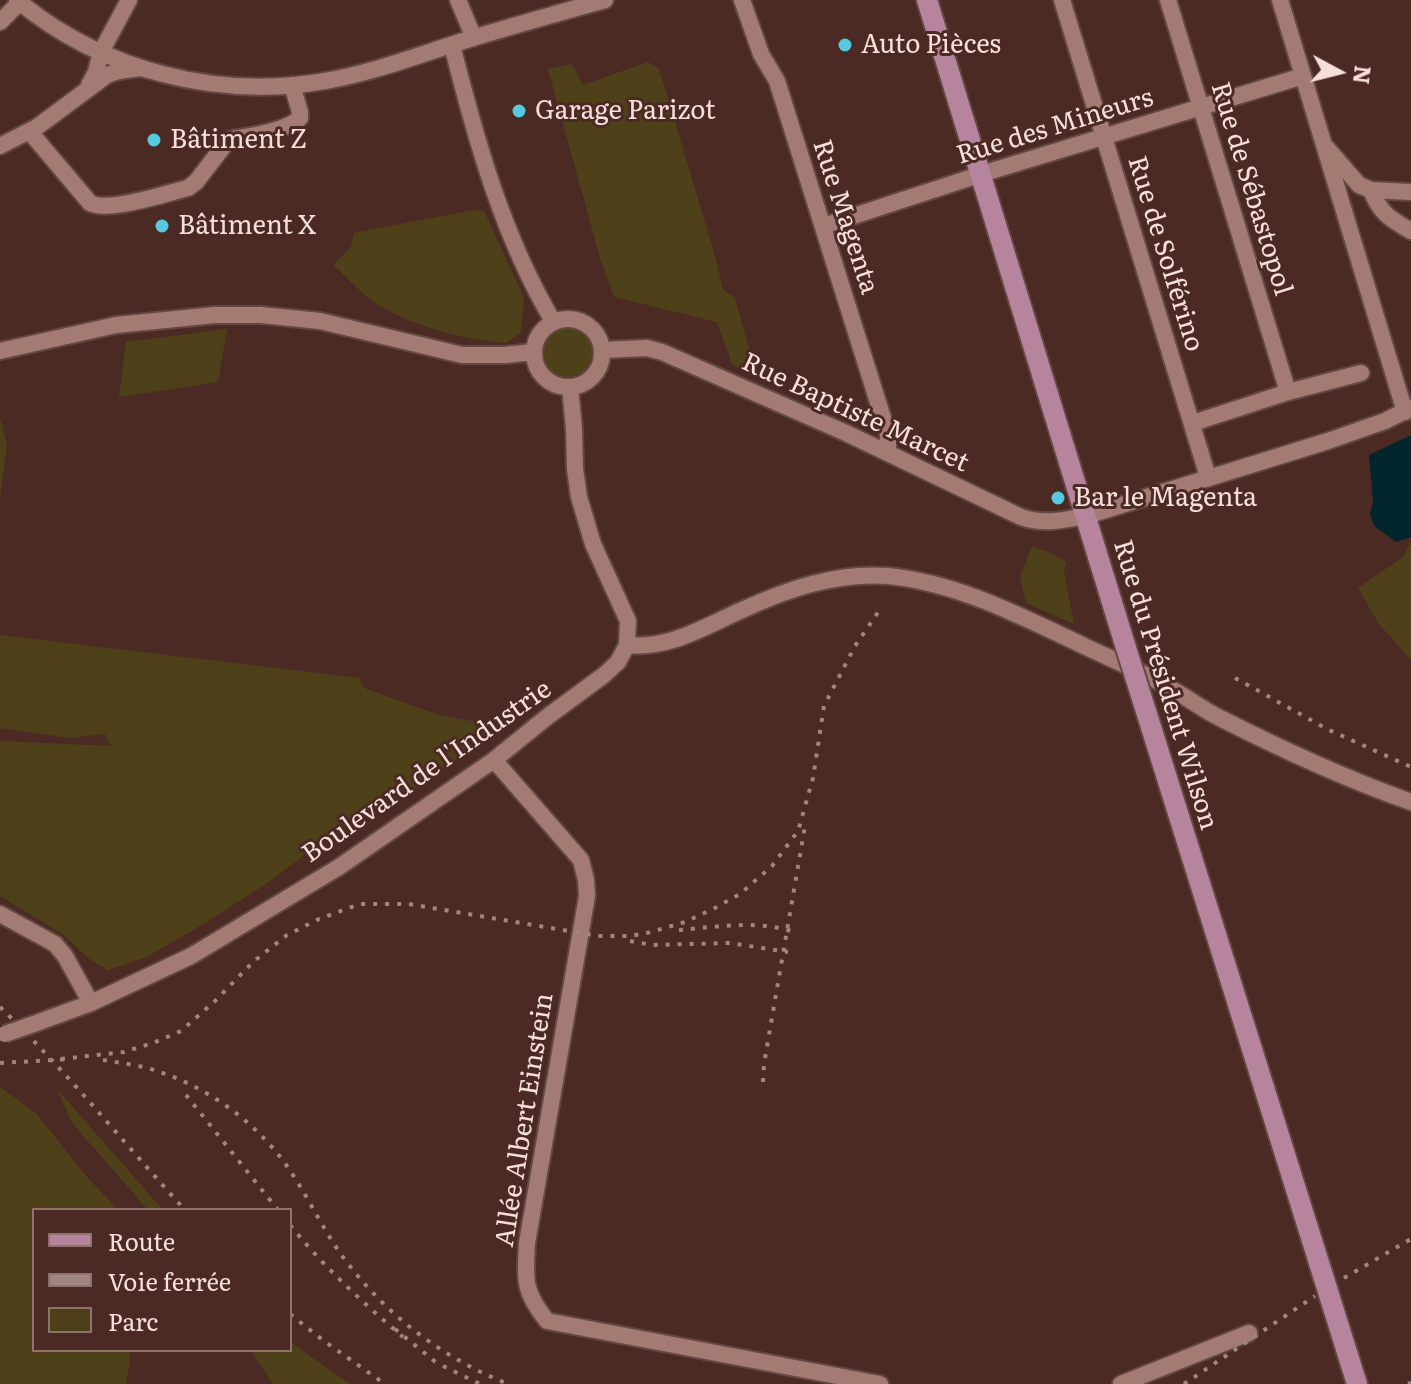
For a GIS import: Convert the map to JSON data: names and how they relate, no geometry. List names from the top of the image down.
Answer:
{
  "streets": {
    "main road": ["Rue du Président Wilson"],
    "street": [
      "Rue des Mineurs",
      "Rue de Sébastopol",
      "Rue Magenta",
      "Rue de Solférino",
      "Rue Baptiste Marcet",
      "Boulevard de l'Industrie",
      "Allée Albert Einstein"
    ]
  },
  "crossings": [
    ["Rue des Mineurs", "Rue de Sébastopol"],
    ["Rue des Mineurs", "Rue Magenta"],
    ["Rue des Mineurs", "Rue de Solférino"],
    ["Rue des Mineurs", "Rue du Président Wilson"],
    ["Rue Magenta", "Rue Baptiste Marcet"],
    ["Rue de Solférino", "Rue Baptiste Marcet"],
    ["Rue Baptiste Marcet", "Rue du Président Wilson"],
    ["Boulevard de l'Industrie", "Allée Albert Einstein"]
  ],
  "places": [
    "Auto Pièces",
    "Garage Parizot",
    "Bâtiment Z",
    "Bâtiment X",
    "Bar le Magenta"
  ],
  "legend": ["Route", "Voie ferrée", "Parc"],
  "north": "right"
}
